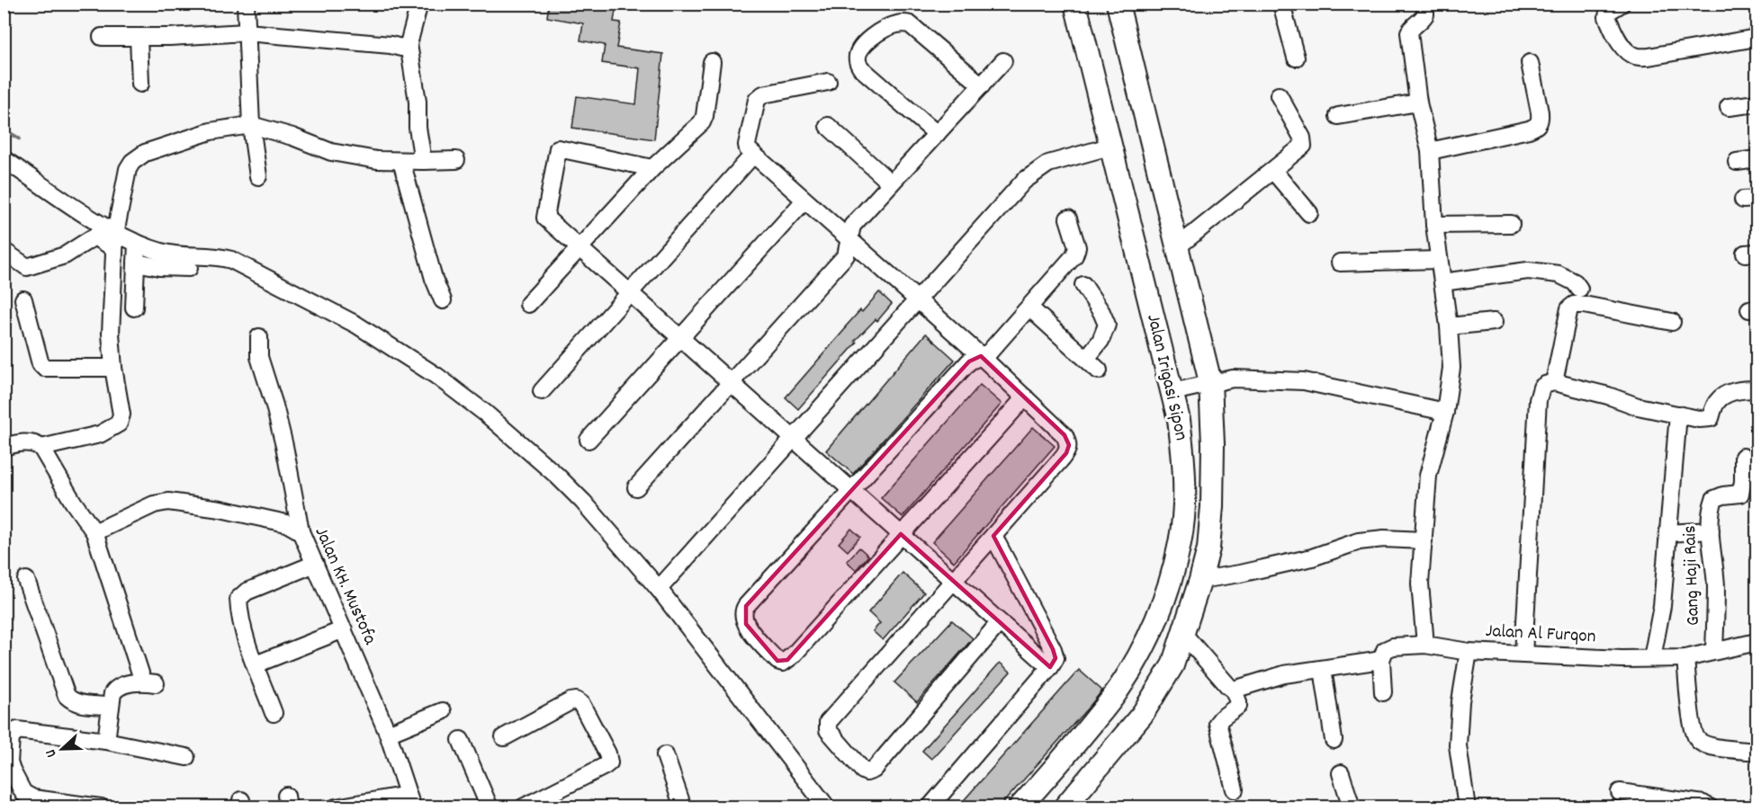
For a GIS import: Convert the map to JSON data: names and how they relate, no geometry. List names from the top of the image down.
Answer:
{
  "streets": {
    "street": [
      "Jalan Irigasi Sipon",
      "Gang Haji Rais",
      "Jalan KH. Mustofa",
      "Jalan Al Furqon"
    ]
  },
  "crossings": [
    ["Gang Haji Rais", "Jalan Al Furqon"]
  ],
  "north": "left"
}
